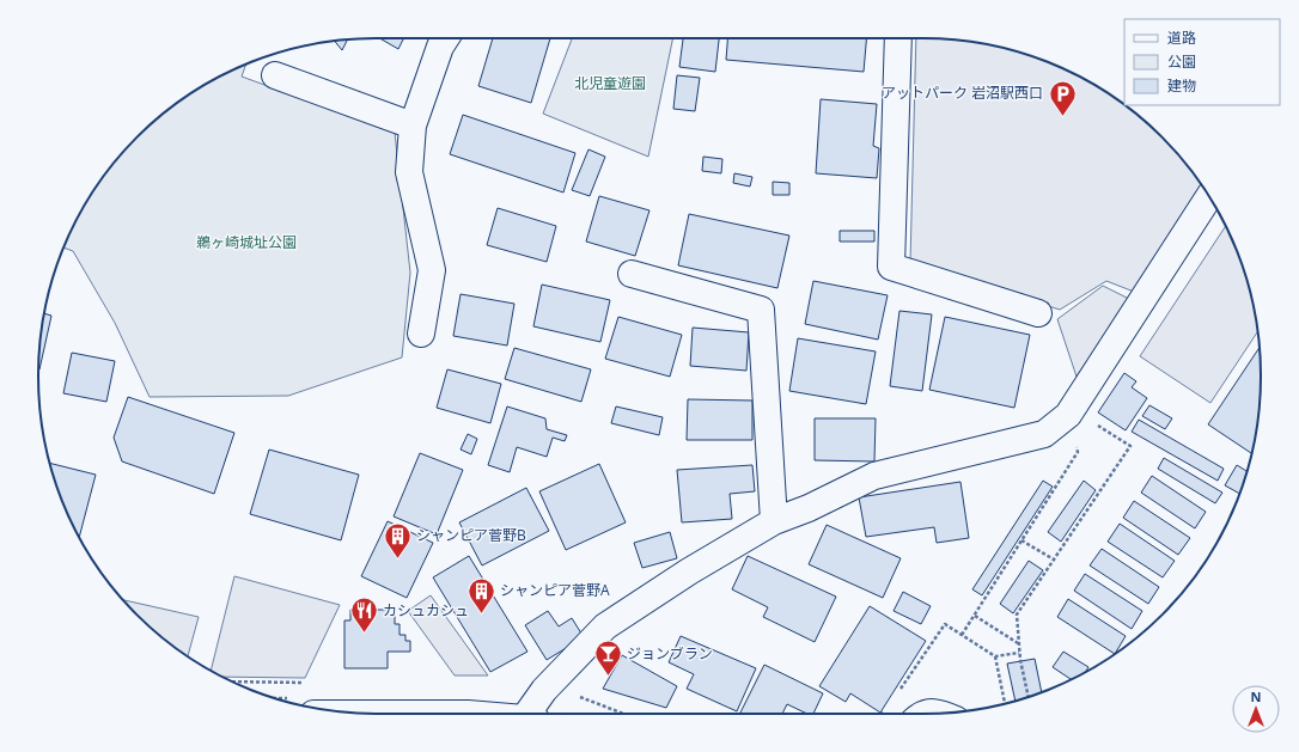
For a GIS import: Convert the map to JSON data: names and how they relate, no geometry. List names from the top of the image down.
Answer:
{
  "parks": ["北児童遊園", "鵜ヶ崎城址公園"],
  "places": {
    "parking": ["アットパーク 岩沼駅西口"],
    "building": ["シャンピア菅野B", "シャンピア菅野A"],
    "restaurant": ["カシュカシュ"],
    "bar": ["ジョンブラン"]
  },
  "legend": ["道路", "公園", "建物"],
  "north": "top"
}
